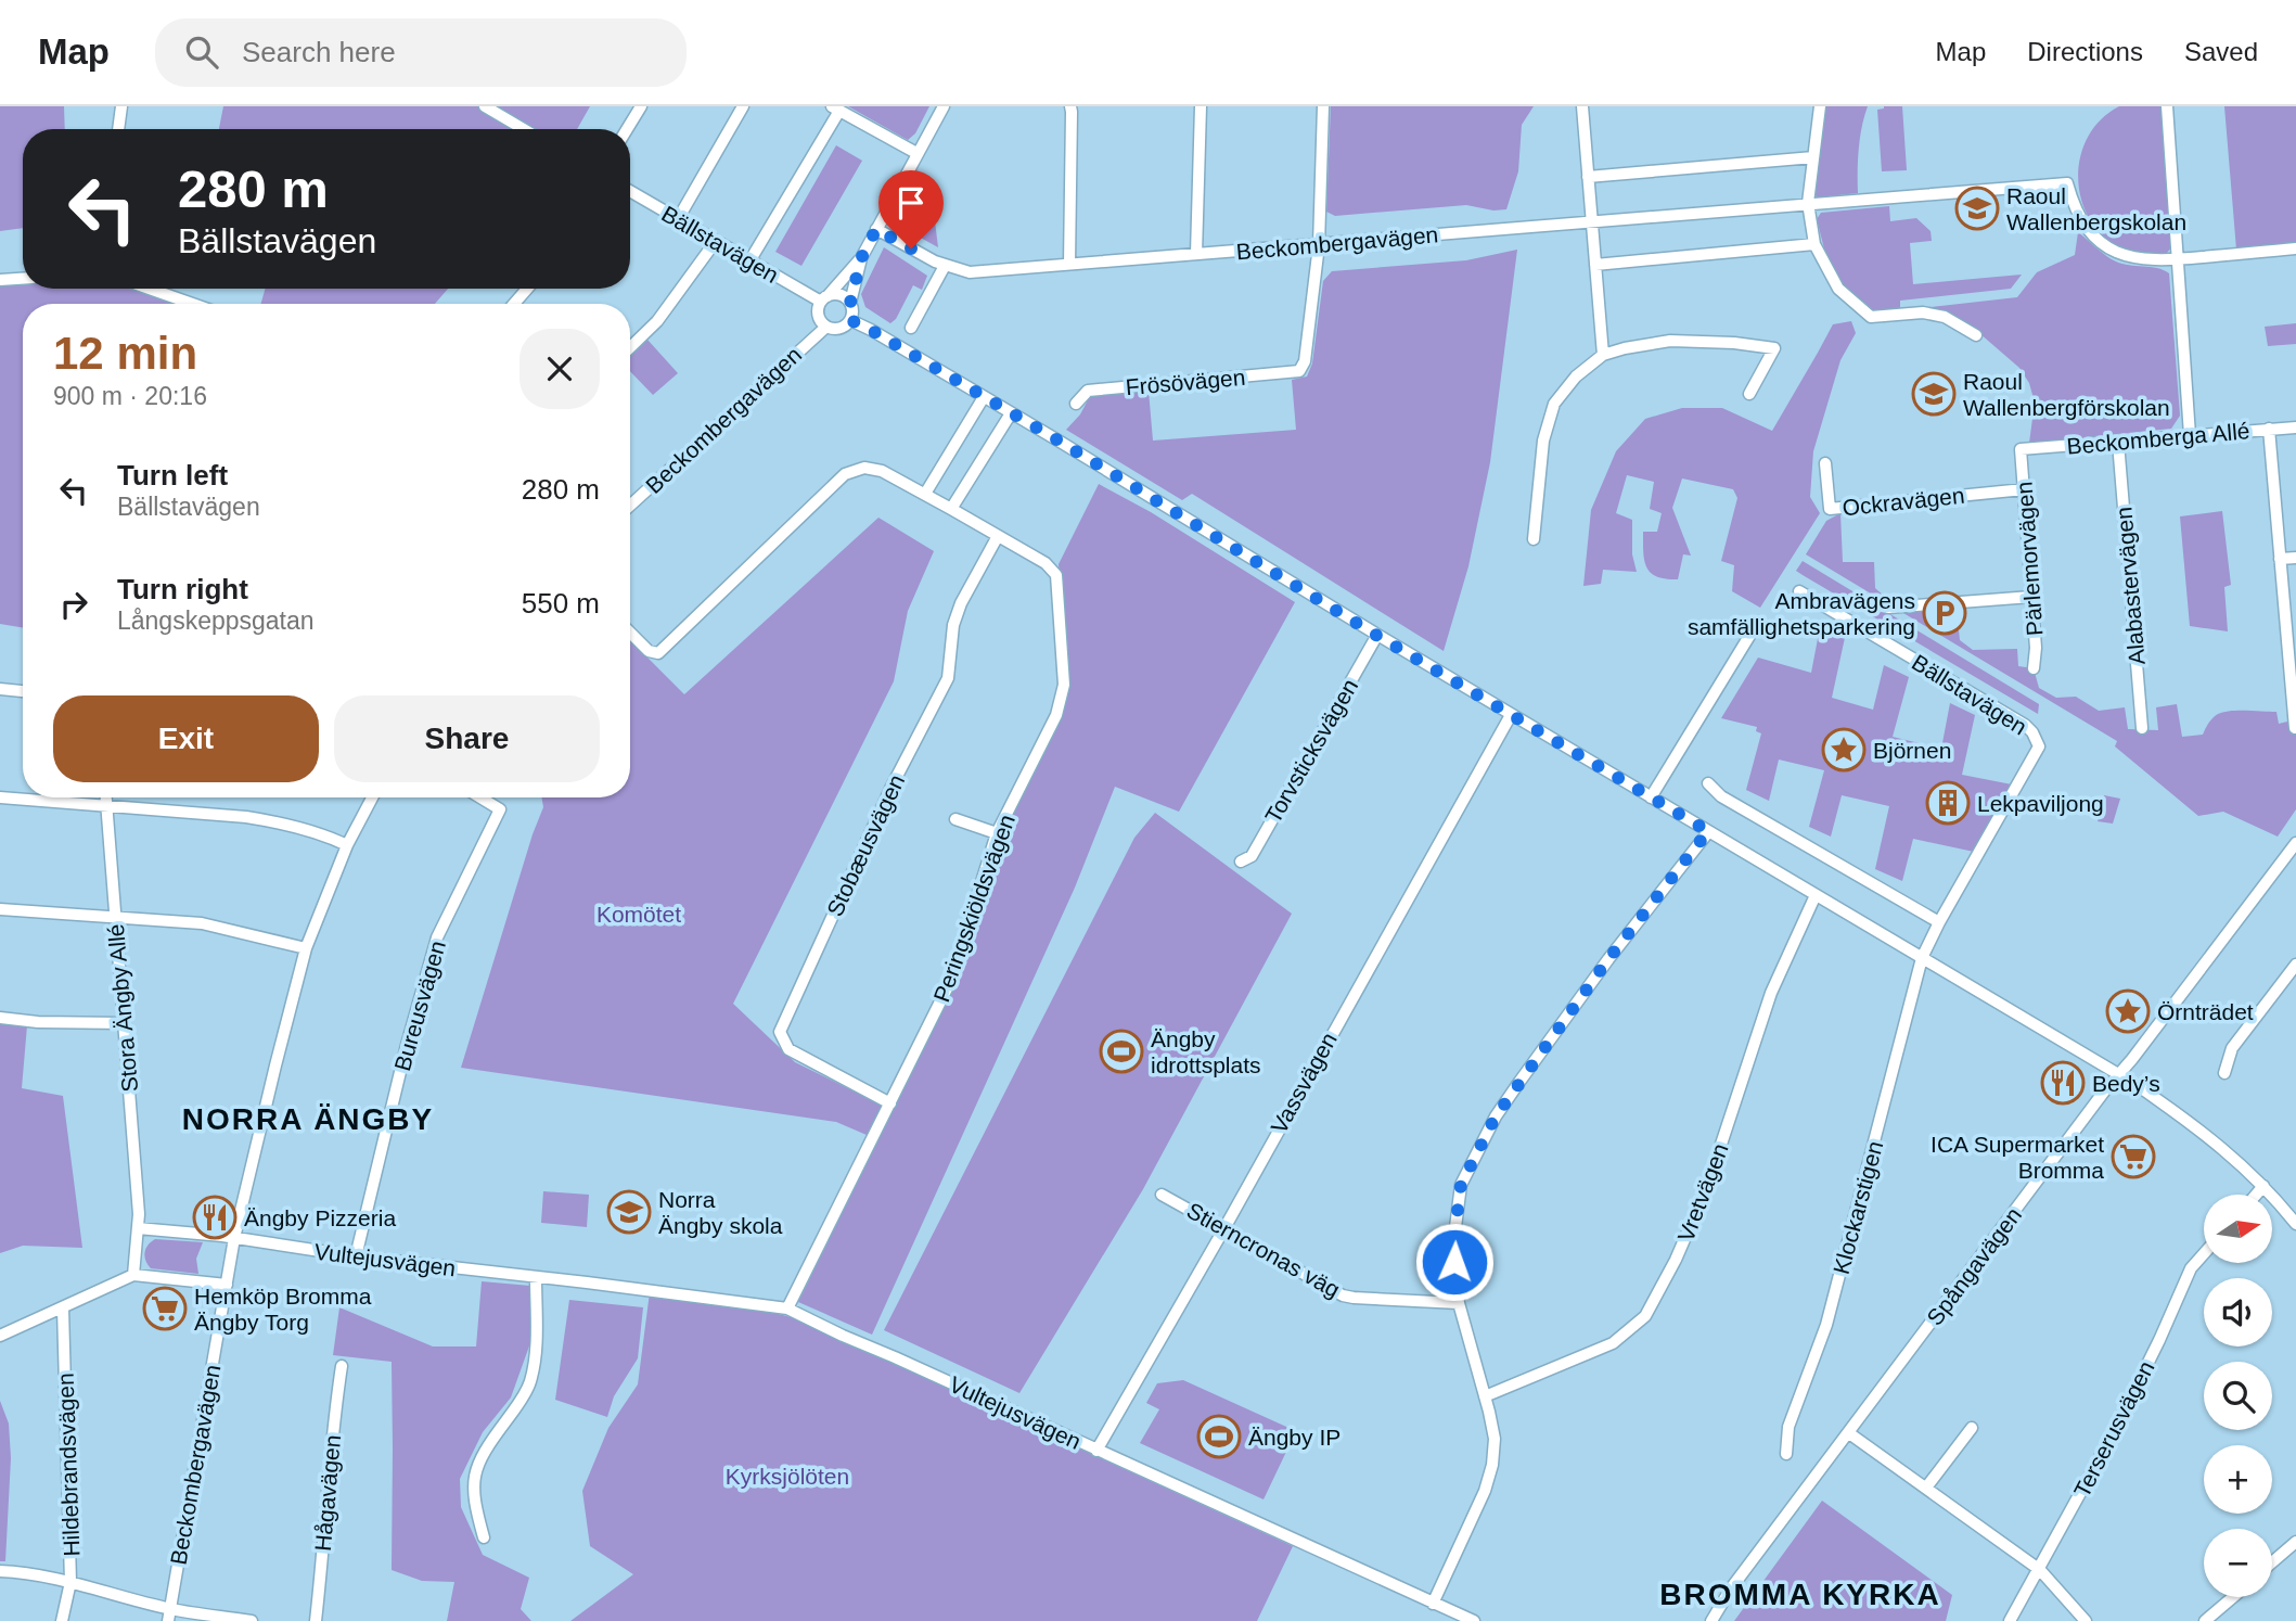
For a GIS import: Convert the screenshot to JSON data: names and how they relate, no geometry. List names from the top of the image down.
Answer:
{
  "streets": {
    "street": [
      "Beckombergavägen",
      "Bällstavägen",
      "Frösövägen",
      "Beckomberga Allé",
      "Ockravägen",
      "Pärlemorvägen",
      "Alabastervägen",
      "Torvsticksvägen",
      "Stobæusvägen",
      "Peringskiöldsvägen",
      "Bureusvägen",
      "Stora Ängby Allé",
      "Vassvägen",
      "Vretvägen",
      "Klockarstigen",
      "Stierncronas väg",
      "Vultejusvägen",
      "Spångavägen",
      "Terserusvägen",
      "Hildebrandsvägen",
      "Hågavägen"
    ]
  },
  "crossings": [
    ["Beckombergavägen", "Bällstavägen"],
    ["Beckombergavägen", "Frösövägen"],
    ["Beckombergavägen", "Vultejusvägen"],
    ["Bällstavägen", "Klockarstigen"],
    ["Beckomberga Allé", "Pärlemorvägen"],
    ["Beckomberga Allé", "Alabastervägen"],
    ["Ockravägen", "Pärlemorvägen"],
    ["Stobæusvägen", "Peringskiöldsvägen"],
    ["Peringskiöldsvägen", "Vultejusvägen"],
    ["Bureusvägen", "Vultejusvägen"],
    ["Stora Ängby Allé", "Vultejusvägen"],
    ["Vassvägen", "Stierncronas väg"],
    ["Vassvägen", "Vultejusvägen"]
  ],
  "districts": ["NORRA ÄNGBY", "BROMMA KYRKA"],
  "parks": ["Komötet", "Kyrksjölöten"],
  "places": {
    "school or university": ["Raoul Wallenbergskolan", "Raoul Wallenbergförskolan", "Norra Ängby skola"],
    "parking": ["Ambravägens samfällighetsparkering"],
    "place": ["Björnen", "Örnträdet"],
    "building": ["Lekpaviljong"],
    "sports": ["Ängby idrottsplats", "Ängby IP"],
    "restaurant": ["Bedy’s", "Ängby Pizzeria"],
    "supermarket": ["ICA Supermarket Bromma", "Hemköp Bromma Ängby Torg"]
  },
  "north": "right",
  "page": {
    "header": "Map",
    "search": "Search here",
    "nav": ["Map", "Directions", "Saved"],
    "turn": ["280 m", "Bällstavägen"],
    "heading": ["12 min", "900 m · 20:16"],
    "list": [
      {
        "name": "Turn left",
        "note": "Bällstavägen",
        "value": "280 m"
      },
      {
        "name": "Turn right",
        "note": "Långskeppsgatan",
        "value": "550 m"
      }
    ],
    "buttons": ["Exit", "Share"],
    "map_buttons": ["+", "−"]
  }
}
